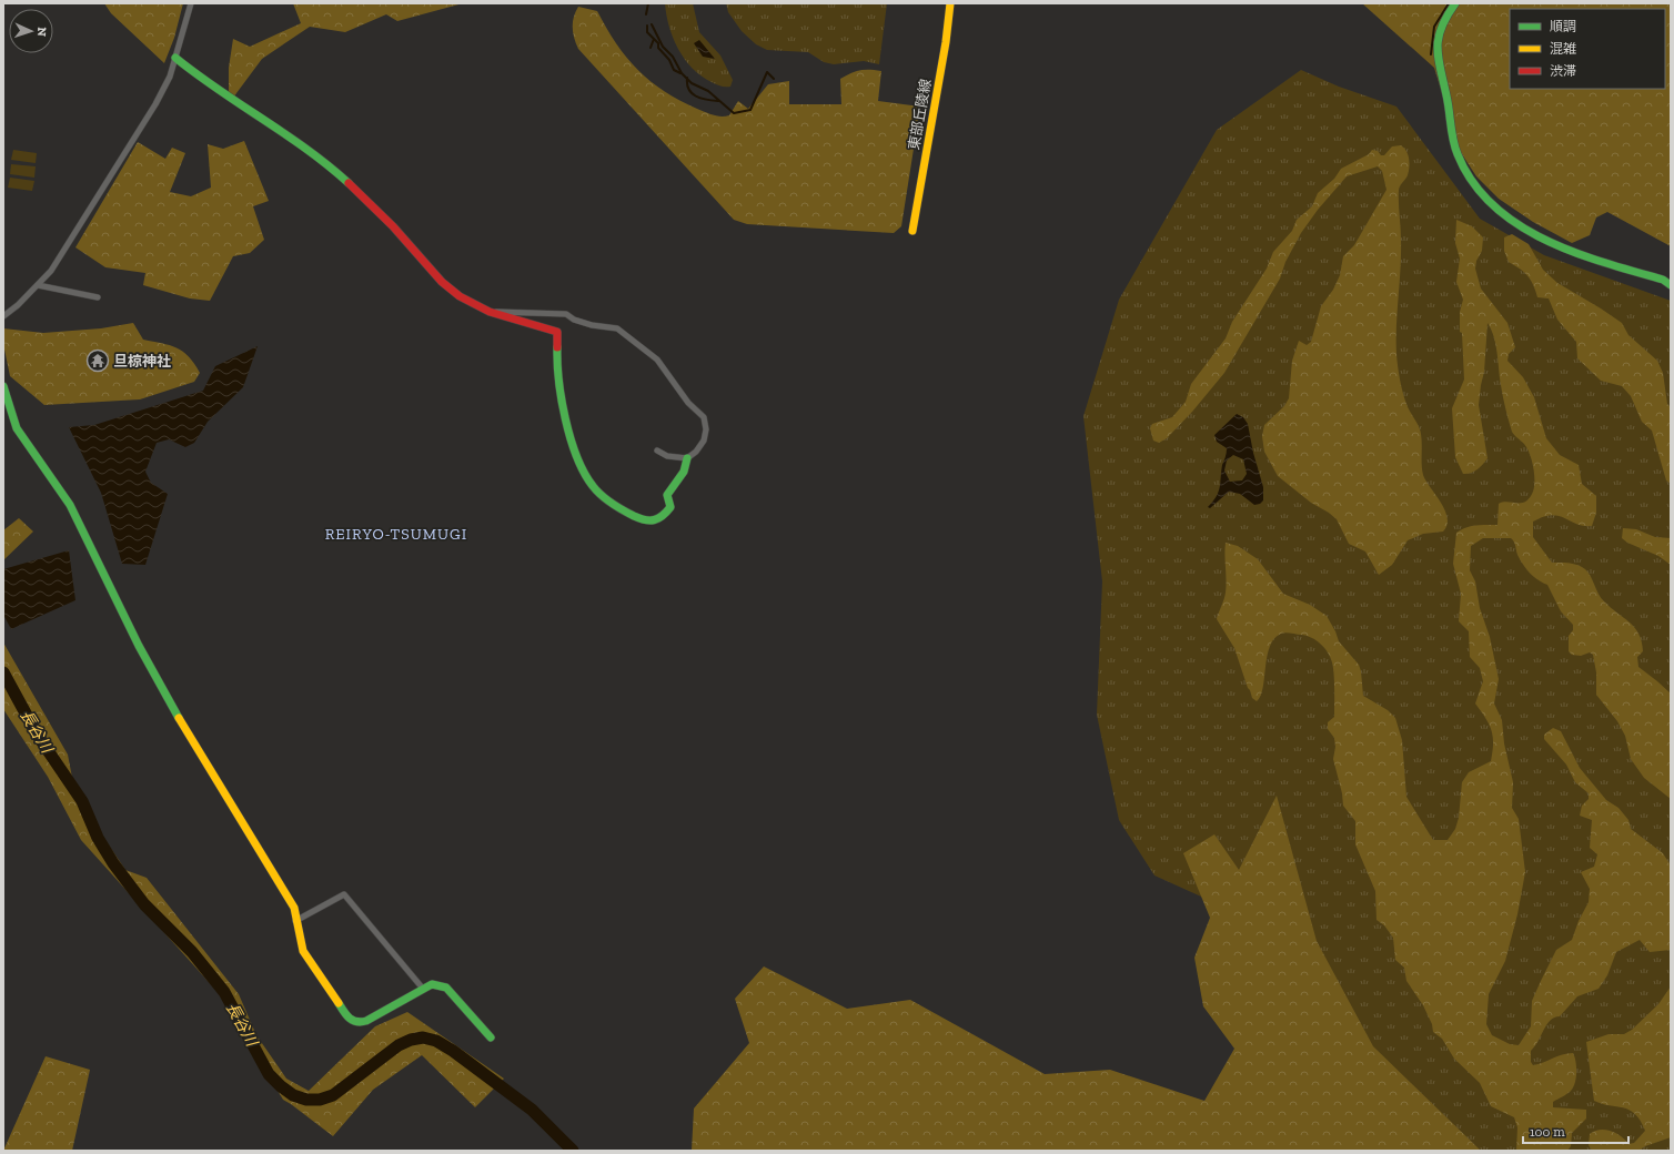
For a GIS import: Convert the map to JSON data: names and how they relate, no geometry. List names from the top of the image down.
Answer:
{
  "streets": {
    "street": ["東部丘陵線"]
  },
  "districts": ["REIRYO-TSUMUGI"],
  "water": ["長谷川"],
  "places": {
    "temple": ["旦椋神社"]
  },
  "legend": ["順調", "混雑", "渋滞"],
  "scale_bar": "100 m",
  "north": "right"
}
